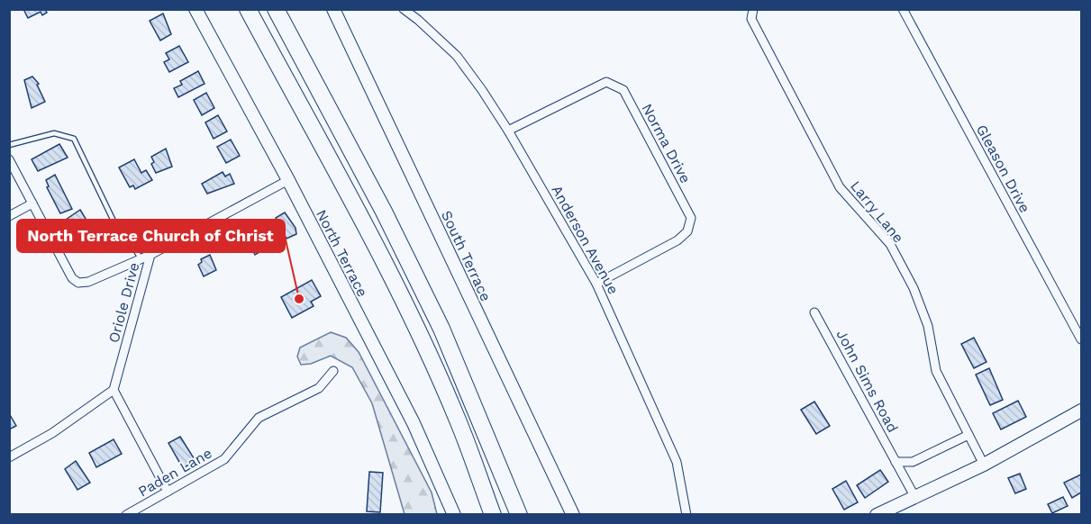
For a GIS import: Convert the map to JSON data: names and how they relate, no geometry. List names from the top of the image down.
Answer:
{
  "streets": {
    "street": [
      "Norma Drive",
      "Gleason Drive",
      "Larry Lane",
      "Anderson Avenue",
      "North Terrace",
      "South Terrace",
      "Oriole Drive",
      "John Sims Road",
      "Paden Lane"
    ]
  },
  "crossings": [
    ["Norma Drive", "Anderson Avenue"],
    ["North Terrace", "Oriole Drive"]
  ],
  "places": ["North Terrace Church of Christ"]
}
